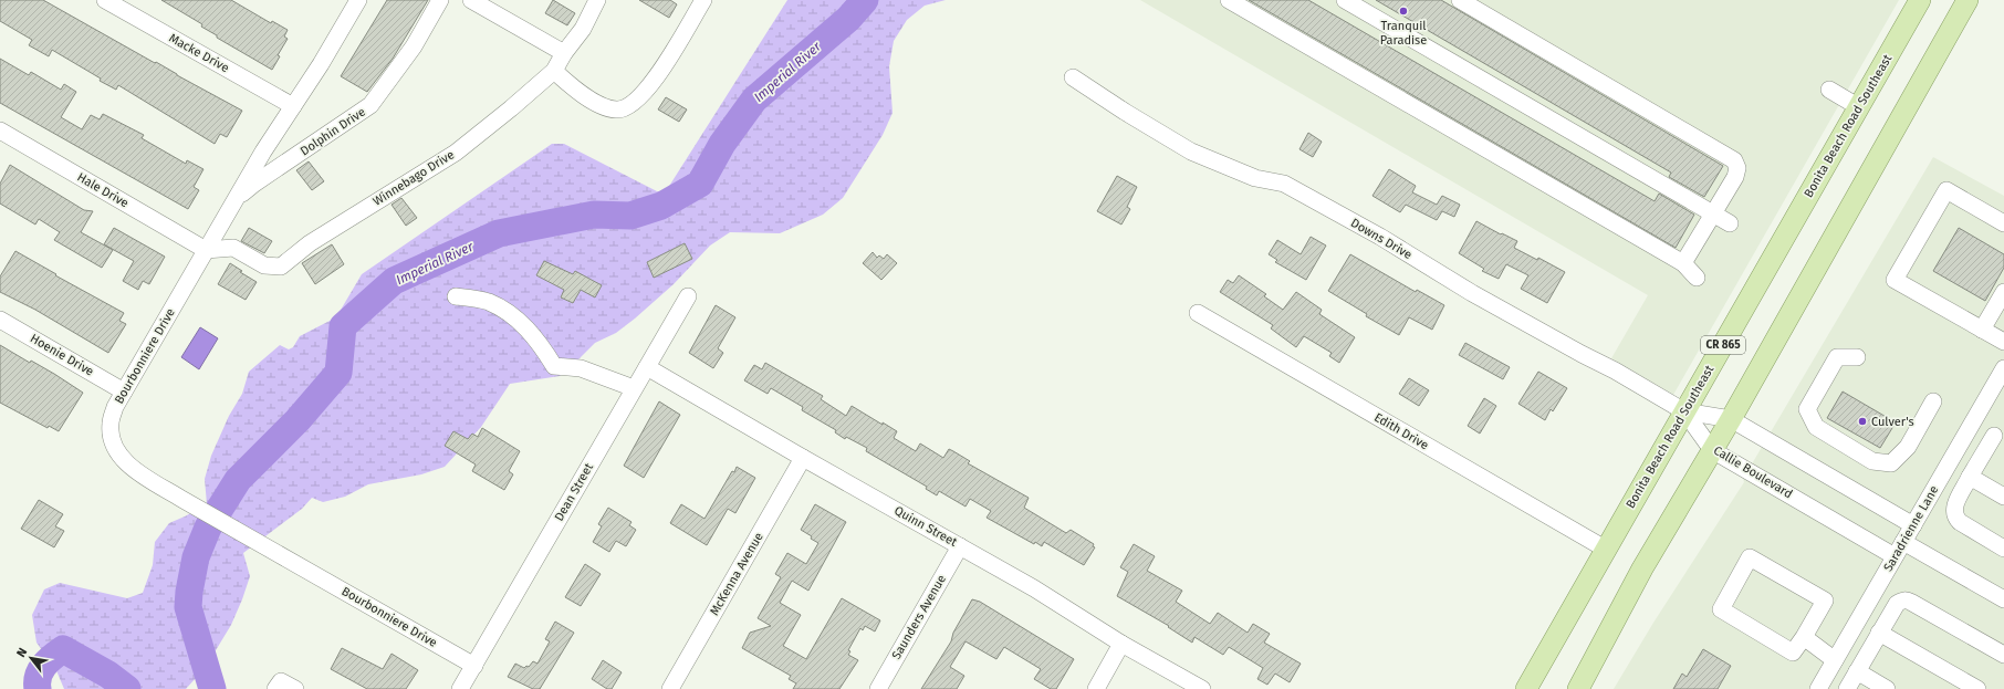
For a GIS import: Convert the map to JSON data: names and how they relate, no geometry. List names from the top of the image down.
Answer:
{
  "streets": {
    "main road": ["Bonita Beach Road Southeast", "CR 865"],
    "street": [
      "Macke Drive",
      "Dolphin Drive",
      "Winnebago Drive",
      "Hale Drive",
      "Downs Drive",
      "Hoenie Drive",
      "Bourbonniere Drive",
      "Edith Drive",
      "Callie Boulevard",
      "Dean Street",
      "Quinn Street",
      "Saradrienne Lane",
      "McKenna Avenue",
      "Saunders Avenue"
    ]
  },
  "crossings": [
    ["Macke Drive", "Bourbonniere Drive"],
    ["Bonita Beach Road Southeast", "Downs Drive"],
    ["Bonita Beach Road Southeast", "Edith Drive"],
    ["Bonita Beach Road Southeast", "Callie Boulevard"],
    ["Dolphin Drive", "Bourbonniere Drive"],
    ["Winnebago Drive", "Hale Drive"],
    ["Winnebago Drive", "Bourbonniere Drive"],
    ["Hale Drive", "Bourbonniere Drive"],
    ["Downs Drive", "Callie Boulevard"],
    ["Hoenie Drive", "Bourbonniere Drive"],
    ["Bourbonniere Drive", "Dean Street"],
    ["Callie Boulevard", "Saradrienne Lane"],
    ["Dean Street", "Quinn Street"],
    ["Quinn Street", "McKenna Avenue"],
    ["Quinn Street", "Saunders Avenue"]
  ],
  "water": ["Imperial River"],
  "places": ["Tranquil Paradise", "Culver's"],
  "north": "top left"
}
